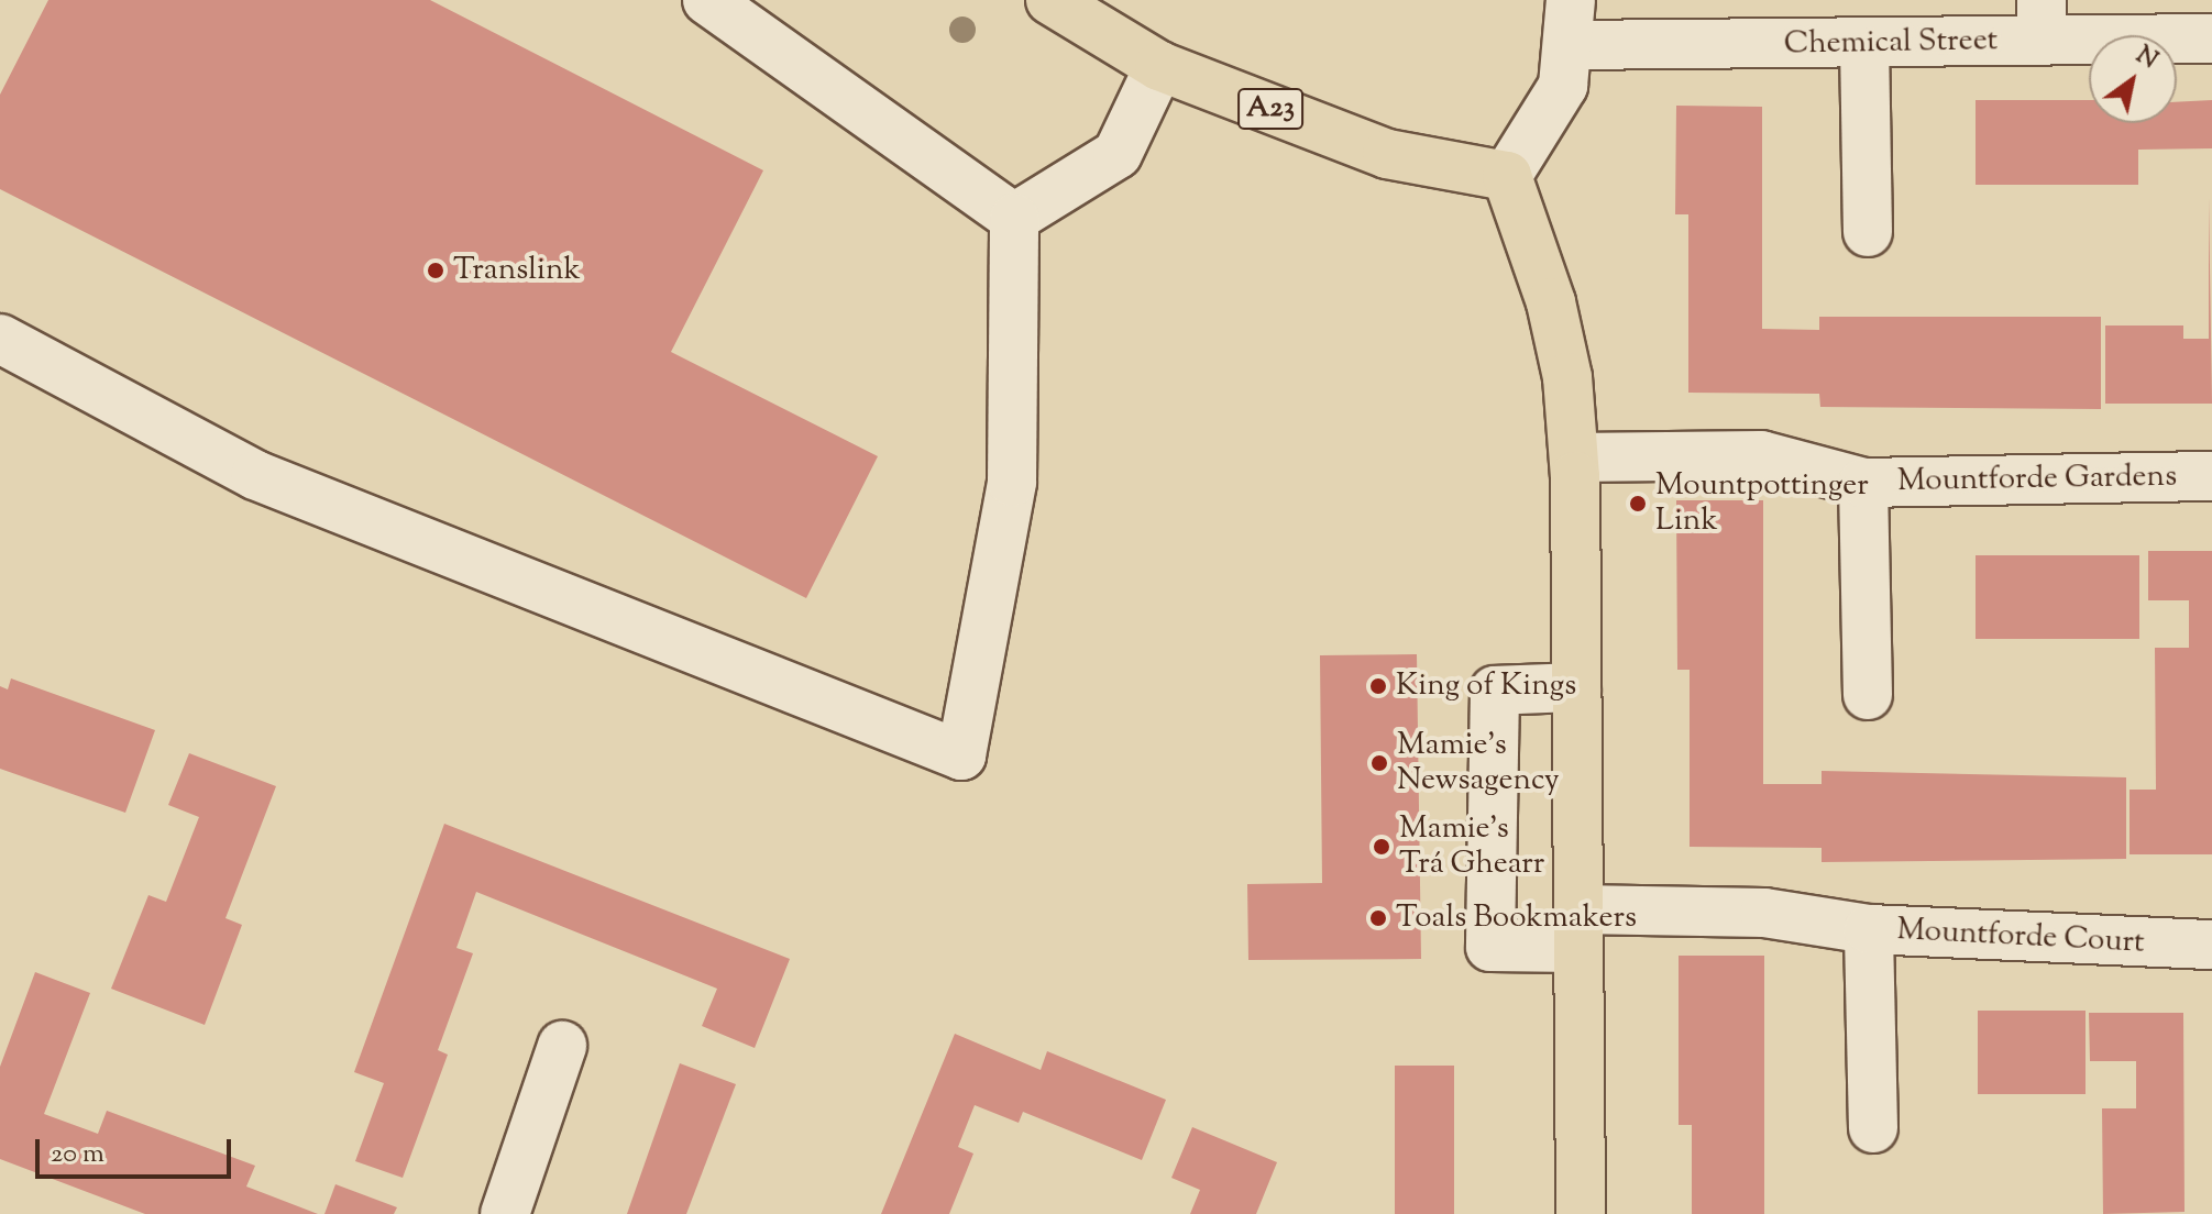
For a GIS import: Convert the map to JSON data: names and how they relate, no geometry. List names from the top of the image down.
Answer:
{
  "streets": {
    "main road": ["A23"],
    "street": ["Chemical Street", "Mountforde Gardens", "Mountforde Court"]
  },
  "places": [
    "Translink",
    "Mountpottinger Link",
    "King of Kings",
    "Mamie's Newsagency",
    "Mamie's Trá Ghearr",
    "Toals Bookmakers"
  ],
  "scale_bar": "20 m",
  "north": "top right"
}
